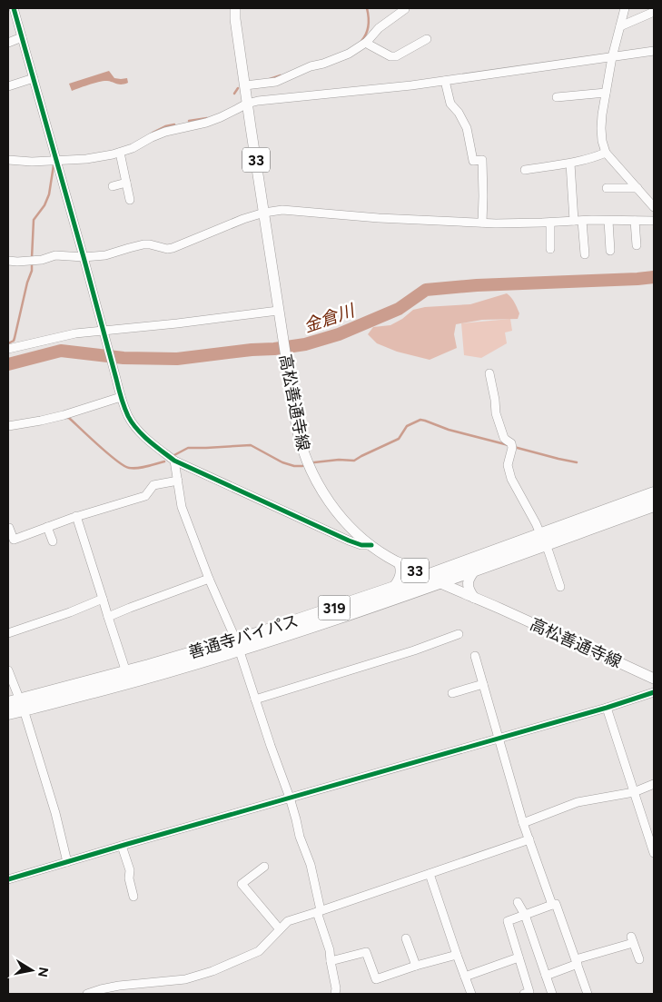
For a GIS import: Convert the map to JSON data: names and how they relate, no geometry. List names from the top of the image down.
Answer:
{
  "streets": {
    "highway": ["319", "善通寺バイパス"],
    "main road": ["33", "高松善通寺線"]
  },
  "crossings": [
    ["高松善通寺線", "善通寺バイパス"]
  ],
  "water": ["金倉川"],
  "north": "right"
}
